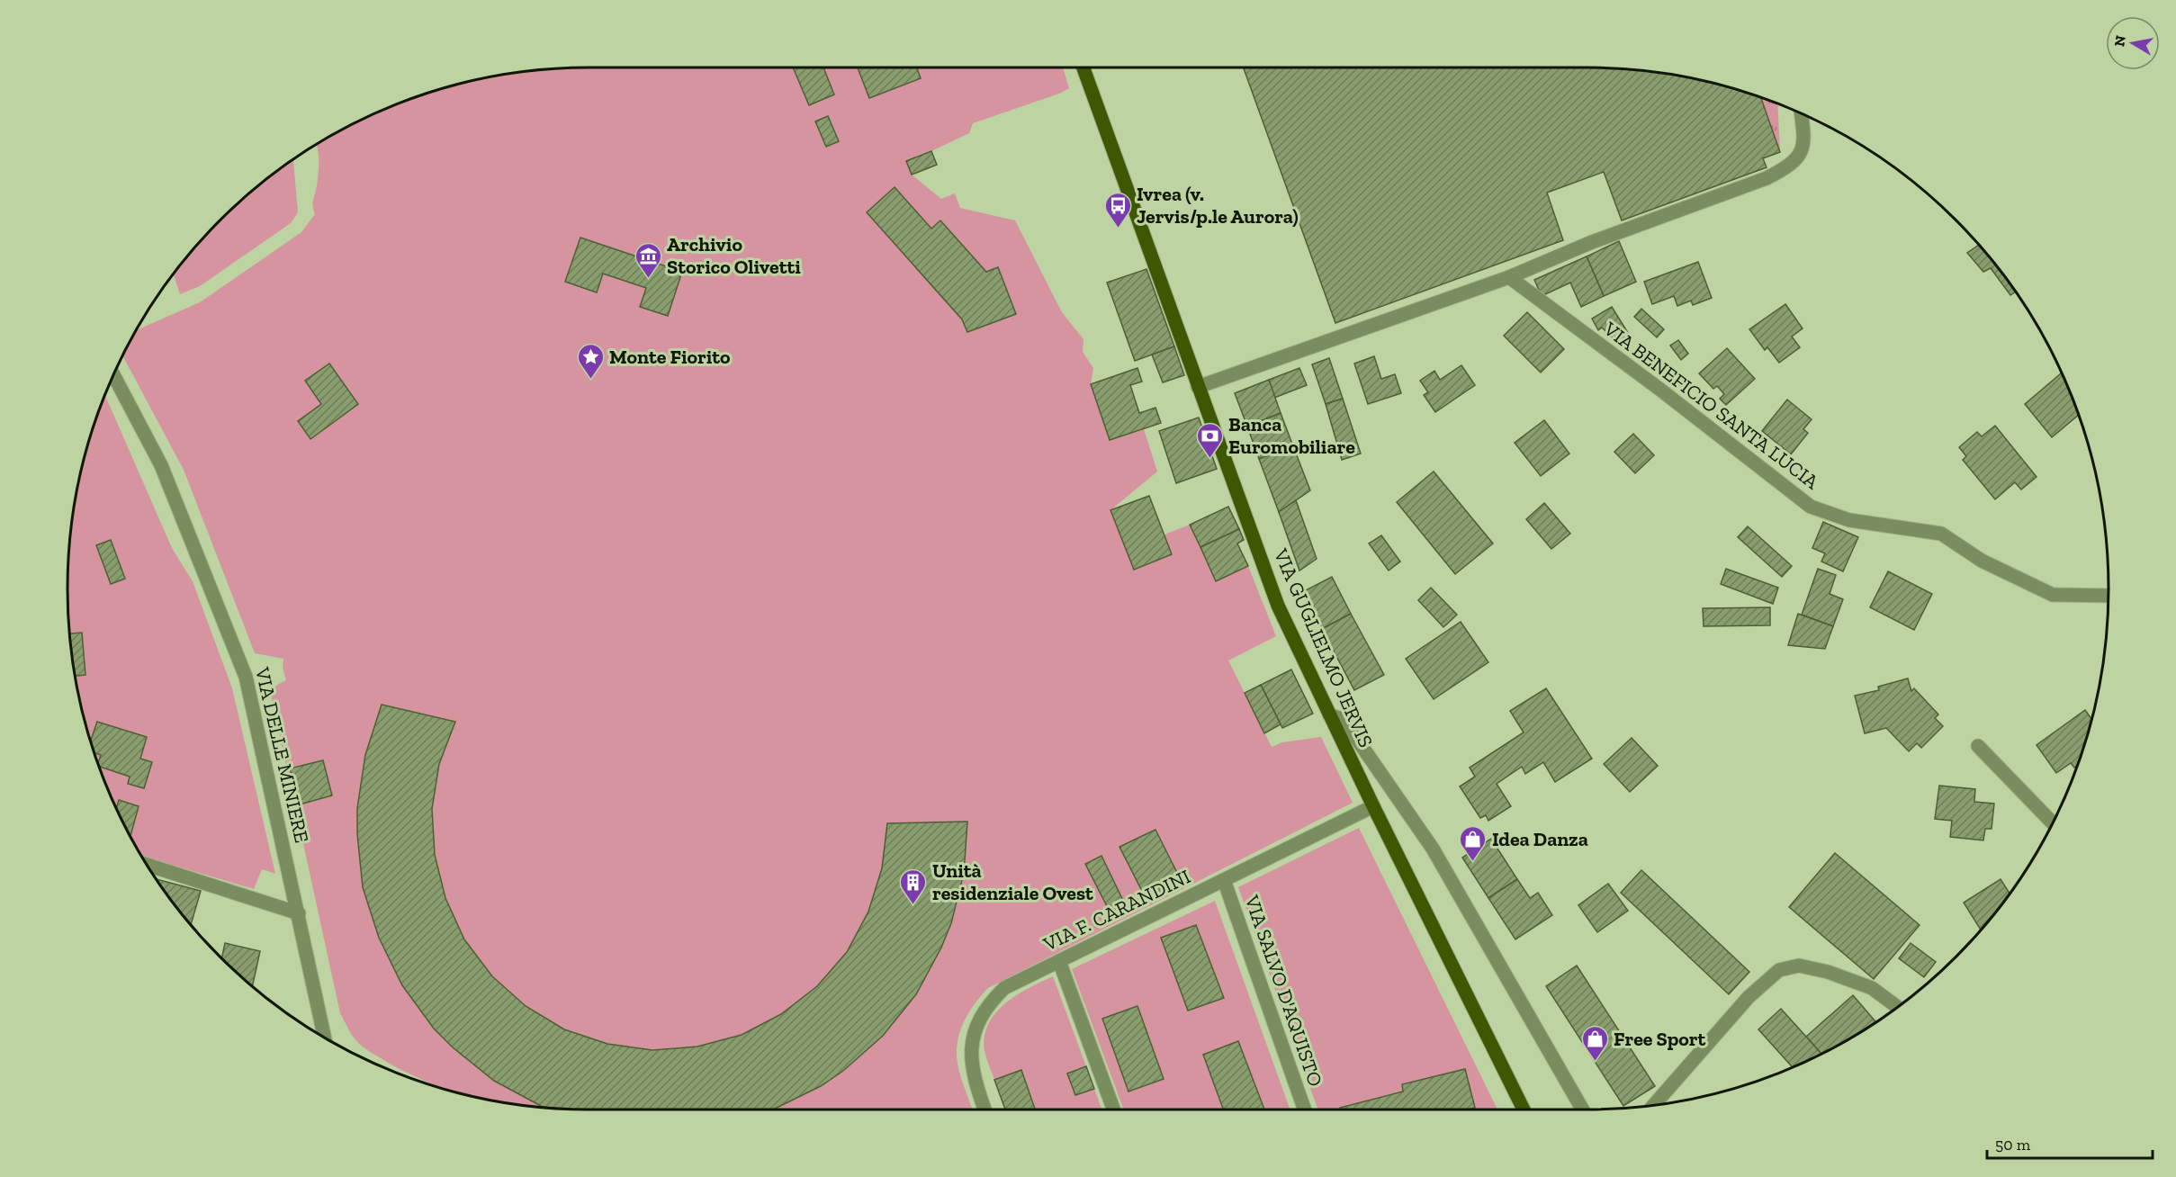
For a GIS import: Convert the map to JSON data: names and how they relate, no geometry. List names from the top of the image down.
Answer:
{
  "streets": {
    "main road": ["VIA GUGLIELMO JERVIS"],
    "street": [
      "VIA BENEFICIO SANTA LUCIA",
      "VIA DELLE MINIERE",
      "VIA F. CARANDINI",
      "VIA SALVO D'AQUISTO"
    ]
  },
  "crossings": [
    ["VIA GUGLIELMO JERVIS", "VIA F. CARANDINI"],
    ["VIA F. CARANDINI", "VIA SALVO D'AQUISTO"]
  ],
  "places": {
    "bus stop": ["Ivrea (v. Jervis/p.le Aurora)"],
    "museum": ["Archivio Storico Olivetti"],
    "place": ["Monte Fiorito"],
    "bank": ["Banca Euromobiliare"],
    "shop": ["Idea Danza", "Free Sport"],
    "building": ["Unità residenziale Ovest"]
  },
  "scale_bar": "50 m",
  "north": "left"
}
